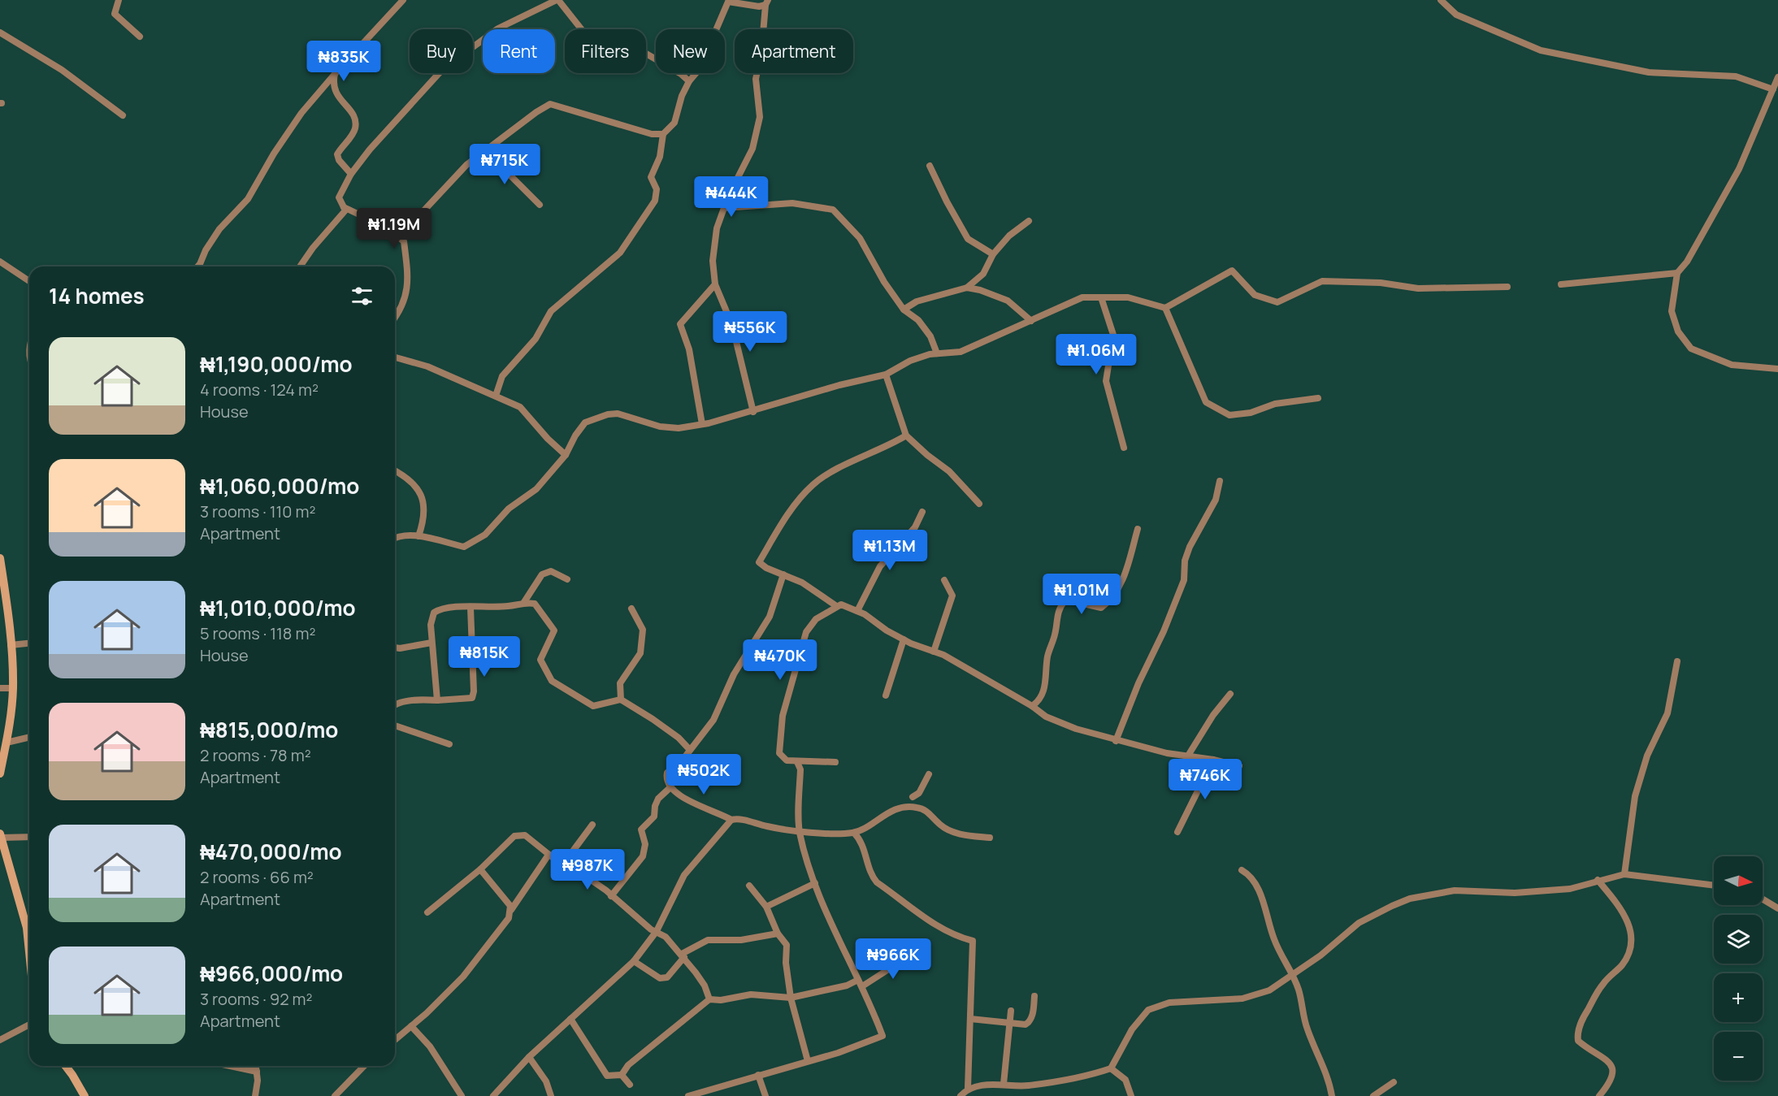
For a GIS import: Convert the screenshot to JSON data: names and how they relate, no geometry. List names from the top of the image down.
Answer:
{
  "north": "right",
  "page": {
    "chip": [
      "Buy",
      "Rent",
      "Filters",
      "New",
      "Apartment"
    ],
    "price": [
      "₦835K",
      "₦715K",
      "₦444K",
      "₦1.19M",
      "₦556K",
      "₦1.06M",
      "₦1.13M",
      "₦1.01M",
      "₦815K",
      "₦470K",
      "₦502K",
      "₦746K",
      "₦987K",
      "₦966K"
    ],
    "heading": "14 homes",
    "list": [
      {
        "name": "₦1,190,000/mo",
        "note": "4 rooms · 124 m² · House"
      },
      {
        "name": "₦1,060,000/mo",
        "note": "3 rooms · 110 m² · Apartment"
      },
      {
        "name": "₦1,010,000/mo",
        "note": "5 rooms · 118 m² · House"
      },
      {
        "name": "₦815,000/mo",
        "note": "2 rooms · 78 m² · Apartment"
      },
      {
        "name": "₦470,000/mo",
        "note": "2 rooms · 66 m² · Apartment"
      },
      {
        "name": "₦966,000/mo",
        "note": "3 rooms · 92 m² · Apartment"
      }
    ],
    "map_buttons": ["+", "−"]
  }
}
